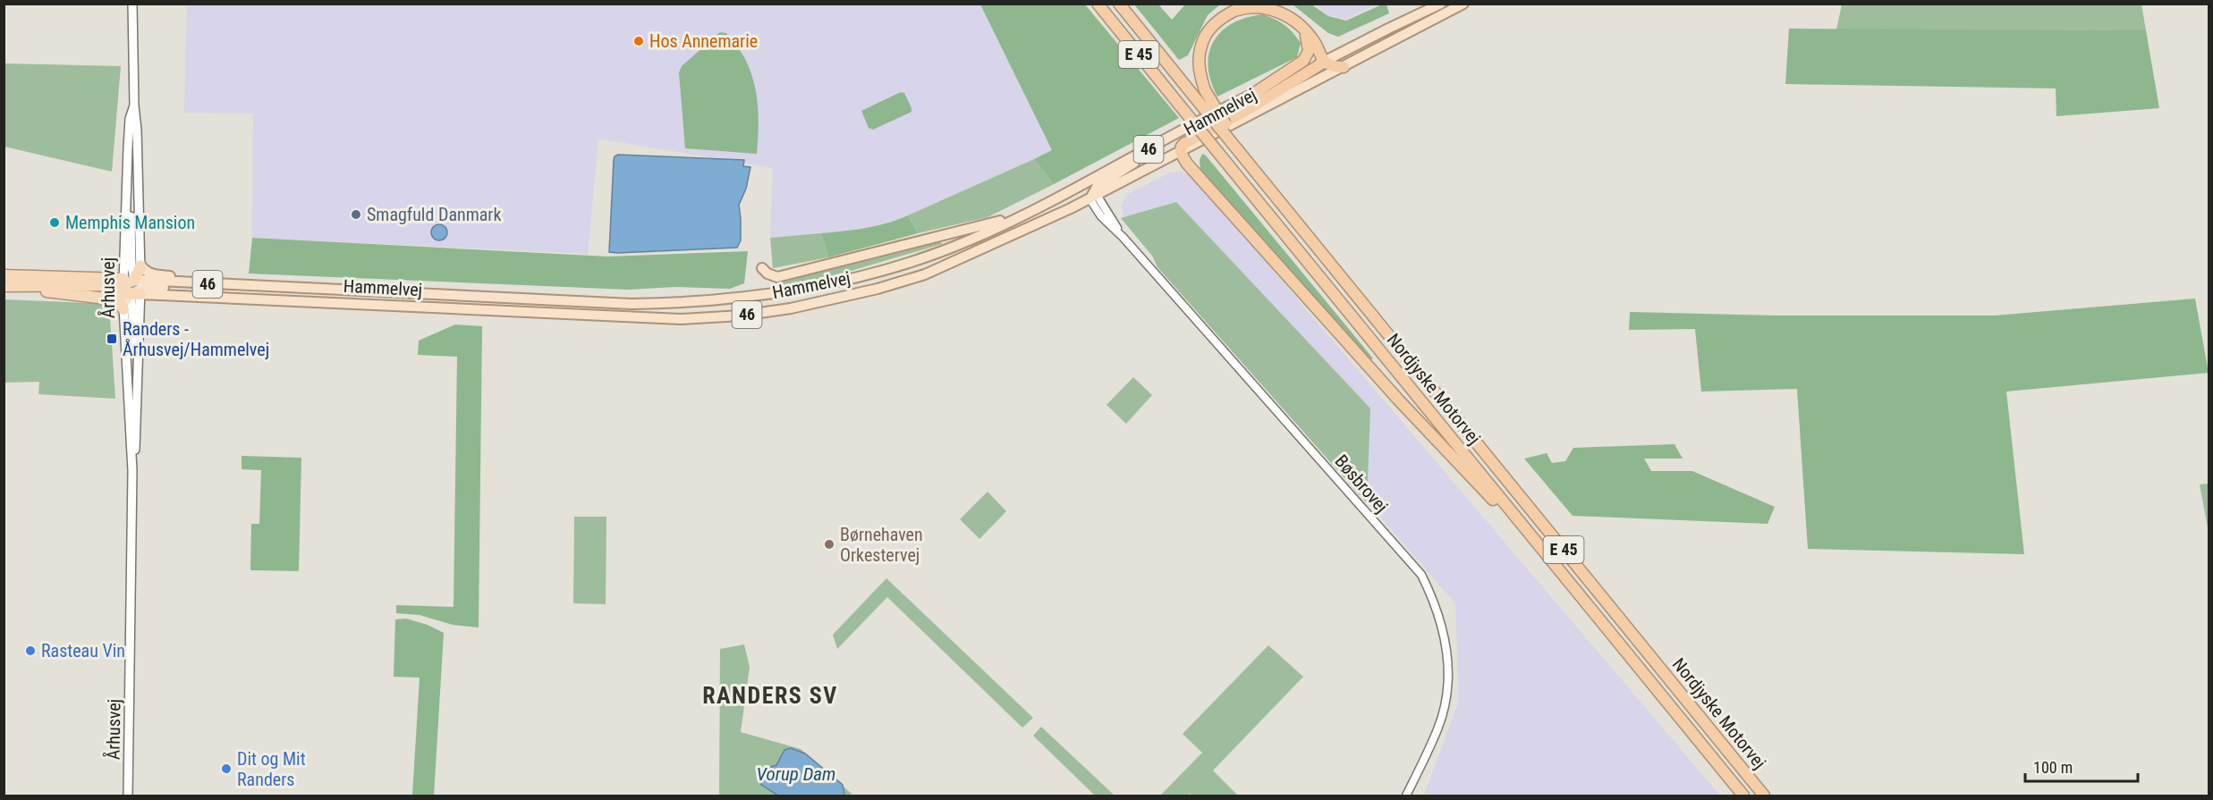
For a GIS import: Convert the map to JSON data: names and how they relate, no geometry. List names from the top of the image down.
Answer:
{
  "streets": {
    "highway": [
      "E 45",
      "Hammelvej",
      "46",
      "Nordjyske Motorvej"
    ],
    "main road": ["Århusvej"],
    "street": ["Bøsbrovej"]
  },
  "crossings": [
    ["E 45", "Nordjyske Motorvej"],
    ["Hammelvej", "Århusvej"],
    ["Hammelvej", "Bøsbrovej"]
  ],
  "districts": ["RANDERS SV"],
  "water": ["Vorup Dam"],
  "places": {
    "other": [
      "Hos Annemarie",
      "Smagfuld Danmark",
      "Memphis Mansion",
      "Børnehaven Orkestervej",
      "Rasteau Vin",
      "Dit og Mit Randers"
    ],
    "transit": ["Randers - Århusvej/Hammelvej"]
  },
  "scale_bar": "100 m"
}
